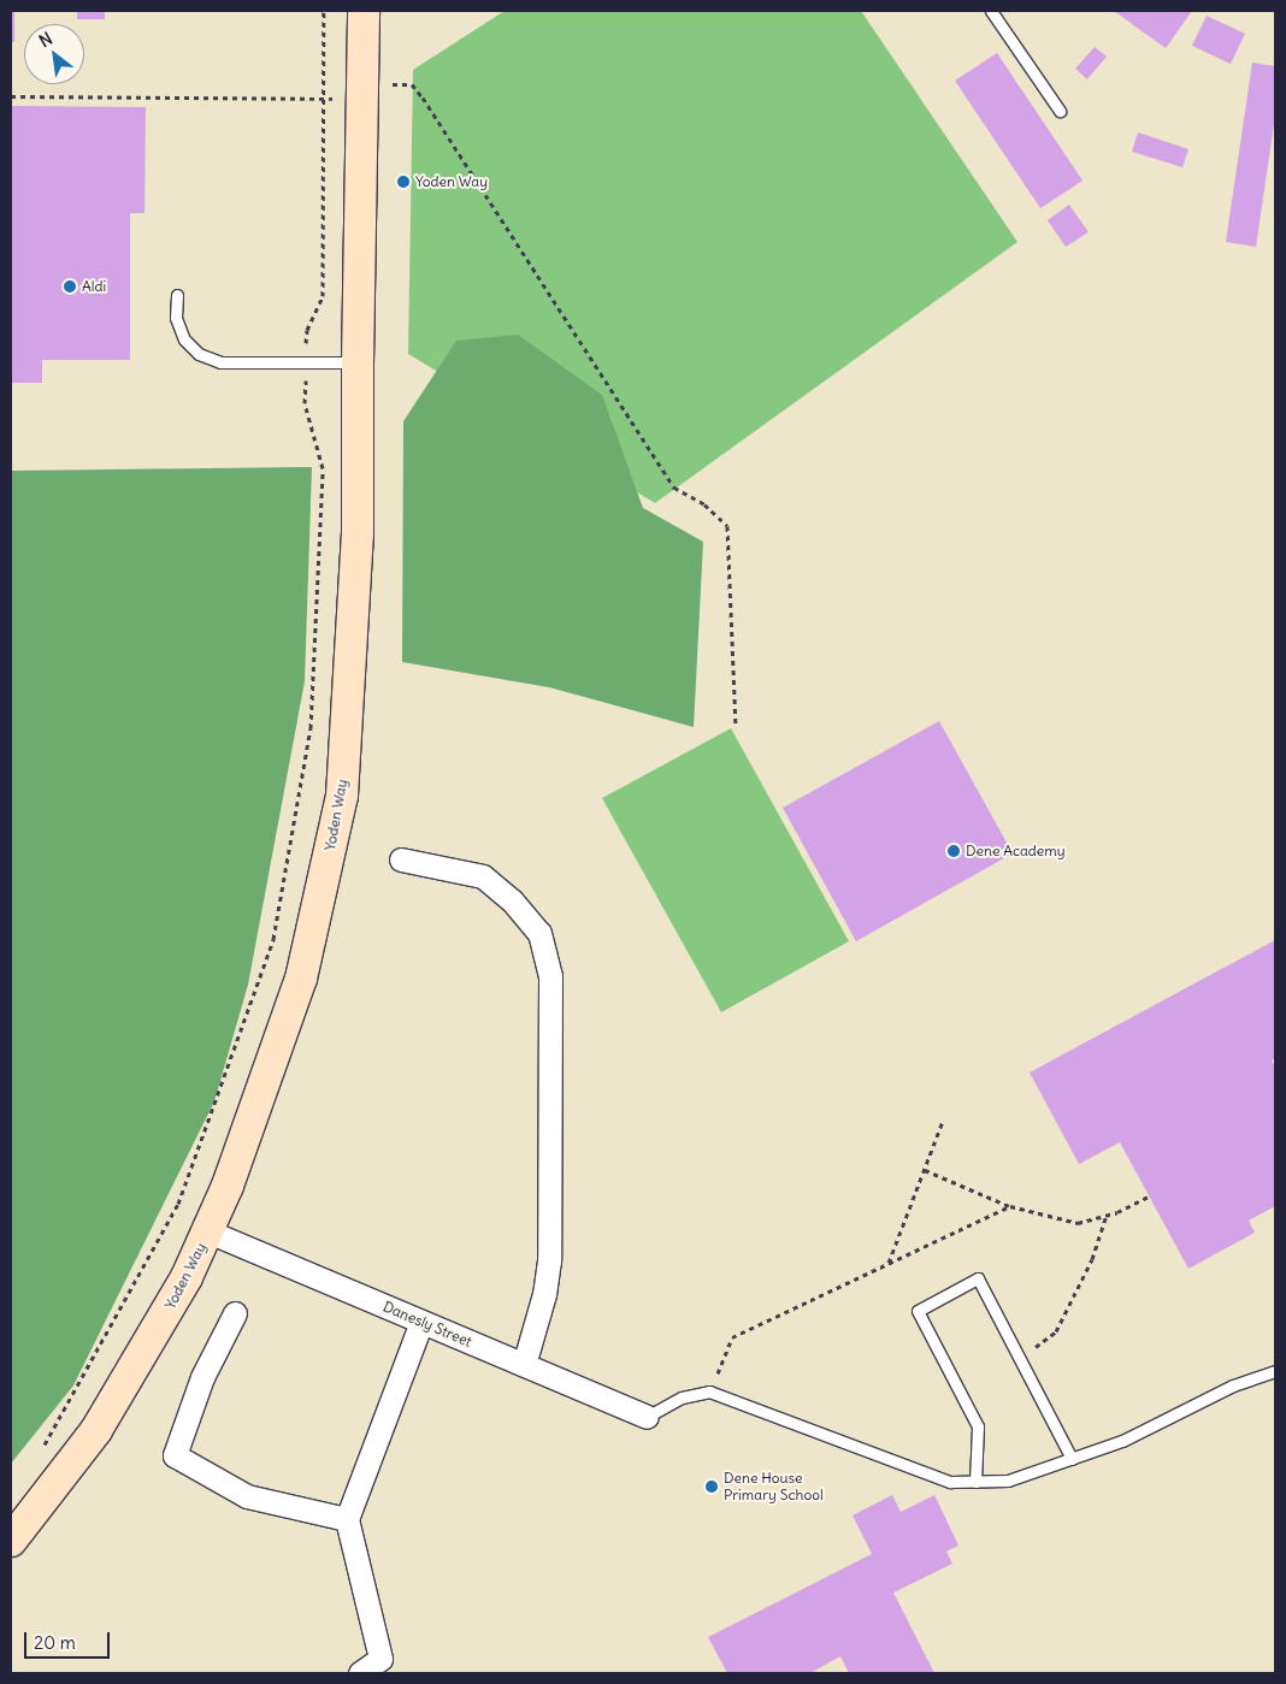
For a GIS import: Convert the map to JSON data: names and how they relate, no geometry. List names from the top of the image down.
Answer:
{
  "streets": {
    "main road": ["Yoden Way"],
    "street": ["Danesly Street"]
  },
  "crossings": [
    ["Yoden Way", "Danesly Street"]
  ],
  "places": [
    "Yoden Way",
    "Aldi",
    "Dene Academy",
    "Dene House Primary School"
  ],
  "scale_bar": "20 m",
  "north": "top left"
}
